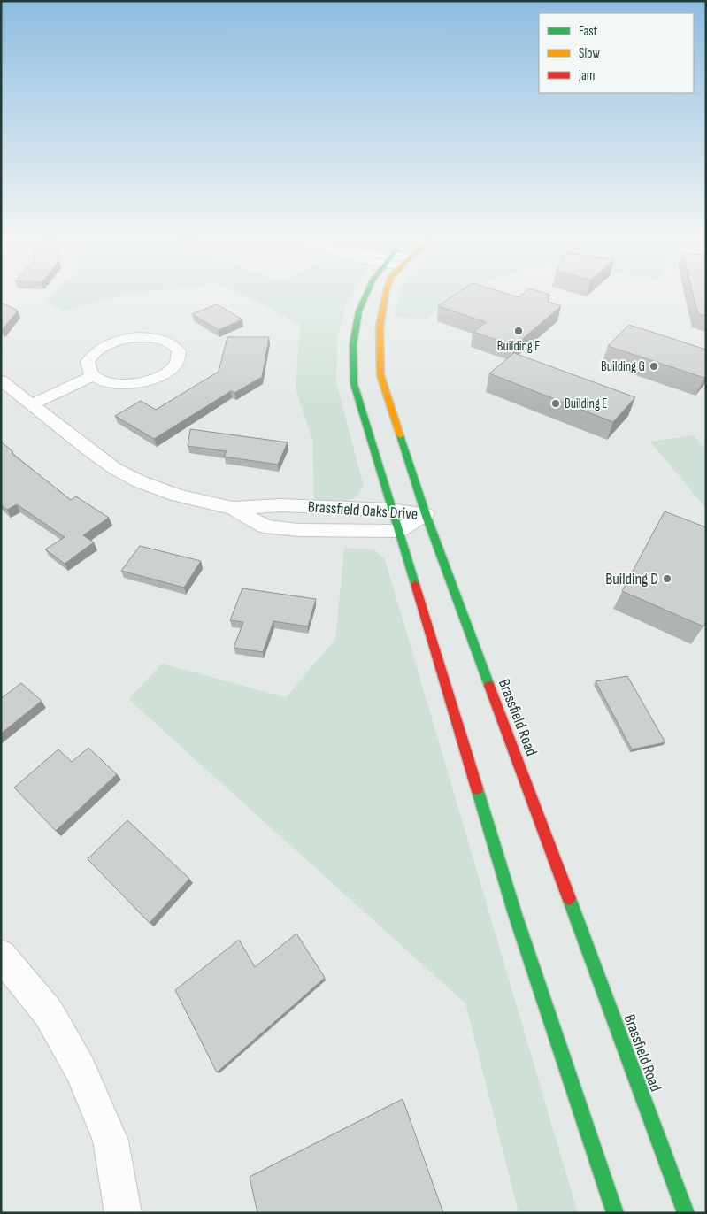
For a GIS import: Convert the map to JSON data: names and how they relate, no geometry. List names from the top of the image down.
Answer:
{
  "streets": {
    "street": ["Brassfield Oaks Drive", "Brassfield Road"]
  },
  "crossings": [
    ["Brassfield Oaks Drive", "Brassfield Road"]
  ],
  "places": [
    "Building F",
    "Building G",
    "Building E",
    "Building D"
  ],
  "legend": ["Fast", "Slow", "Jam"]
}
